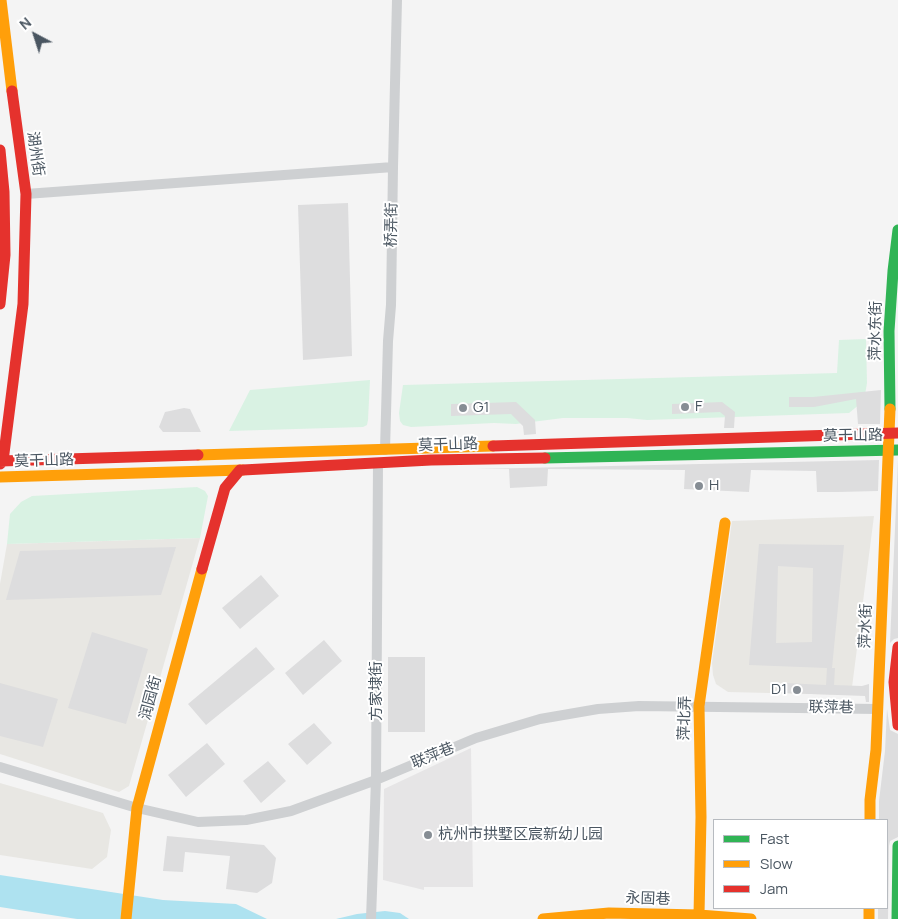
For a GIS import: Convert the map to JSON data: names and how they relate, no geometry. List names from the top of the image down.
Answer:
{
  "streets": {
    "main road": [
      "湖州街",
      "萍水东街",
      "莫干山路",
      "萍水街",
      "润园街",
      "萍北弄",
      "永固巷"
    ],
    "street": ["桥弄街", "方家埭街", "联萍巷"]
  },
  "crossings": [
    ["湖州街", "莫干山路"],
    ["桥弄街", "莫干山路"],
    ["萍水东街", "莫干山路"],
    ["萍水东街", "萍水街"],
    ["莫干山路", "萍水街"],
    ["莫干山路", "方家埭街"],
    ["莫干山路", "润园街"],
    ["萍水街", "联萍巷"],
    ["方家埭街", "联萍巷"],
    ["润园街", "联萍巷"],
    ["联萍巷", "萍北弄"],
    ["萍北弄", "永固巷"]
  ],
  "places": [
    "F",
    "G1",
    "H",
    "D1",
    "杭州市拱墅区宸新幼儿园"
  ],
  "legend": ["Fast", "Slow", "Jam"],
  "north": "top left"
}
